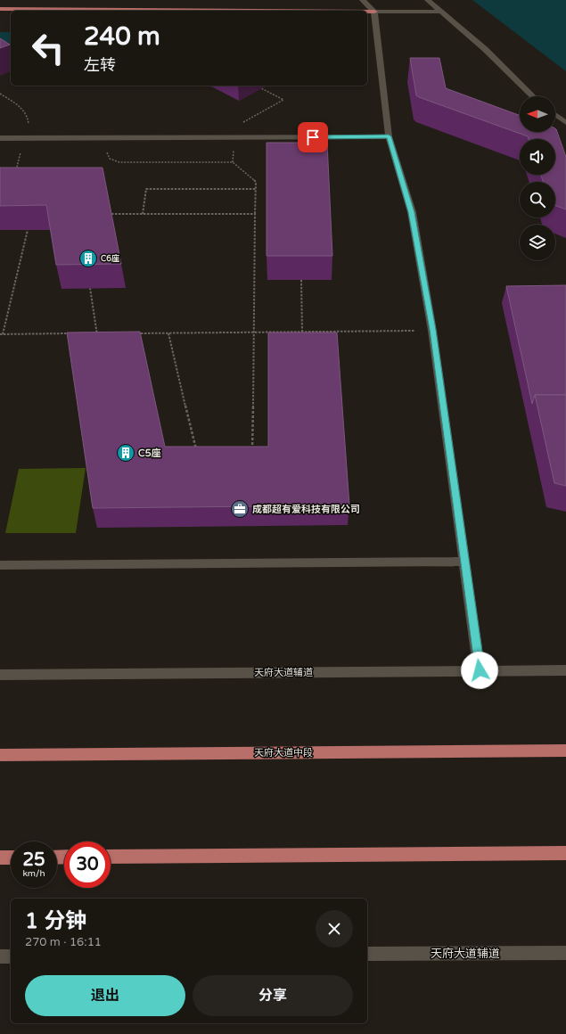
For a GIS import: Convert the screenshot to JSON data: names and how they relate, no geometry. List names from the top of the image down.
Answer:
{
  "streets": {
    "main road": ["天府大道中段"],
    "street": ["天府大道辅道"]
  },
  "places": {
    "building": ["C6座", "C5座"],
    "office": ["成都超有爱科技有限公司"]
  },
  "north": "left",
  "page": {
    "turn": ["240 m", "左转"],
    "speed": "25 km/h",
    "limit": "30",
    "heading": ["1 分钟", "270 m · 16:11"],
    "buttons": ["退出", "分享"]
  }
}
